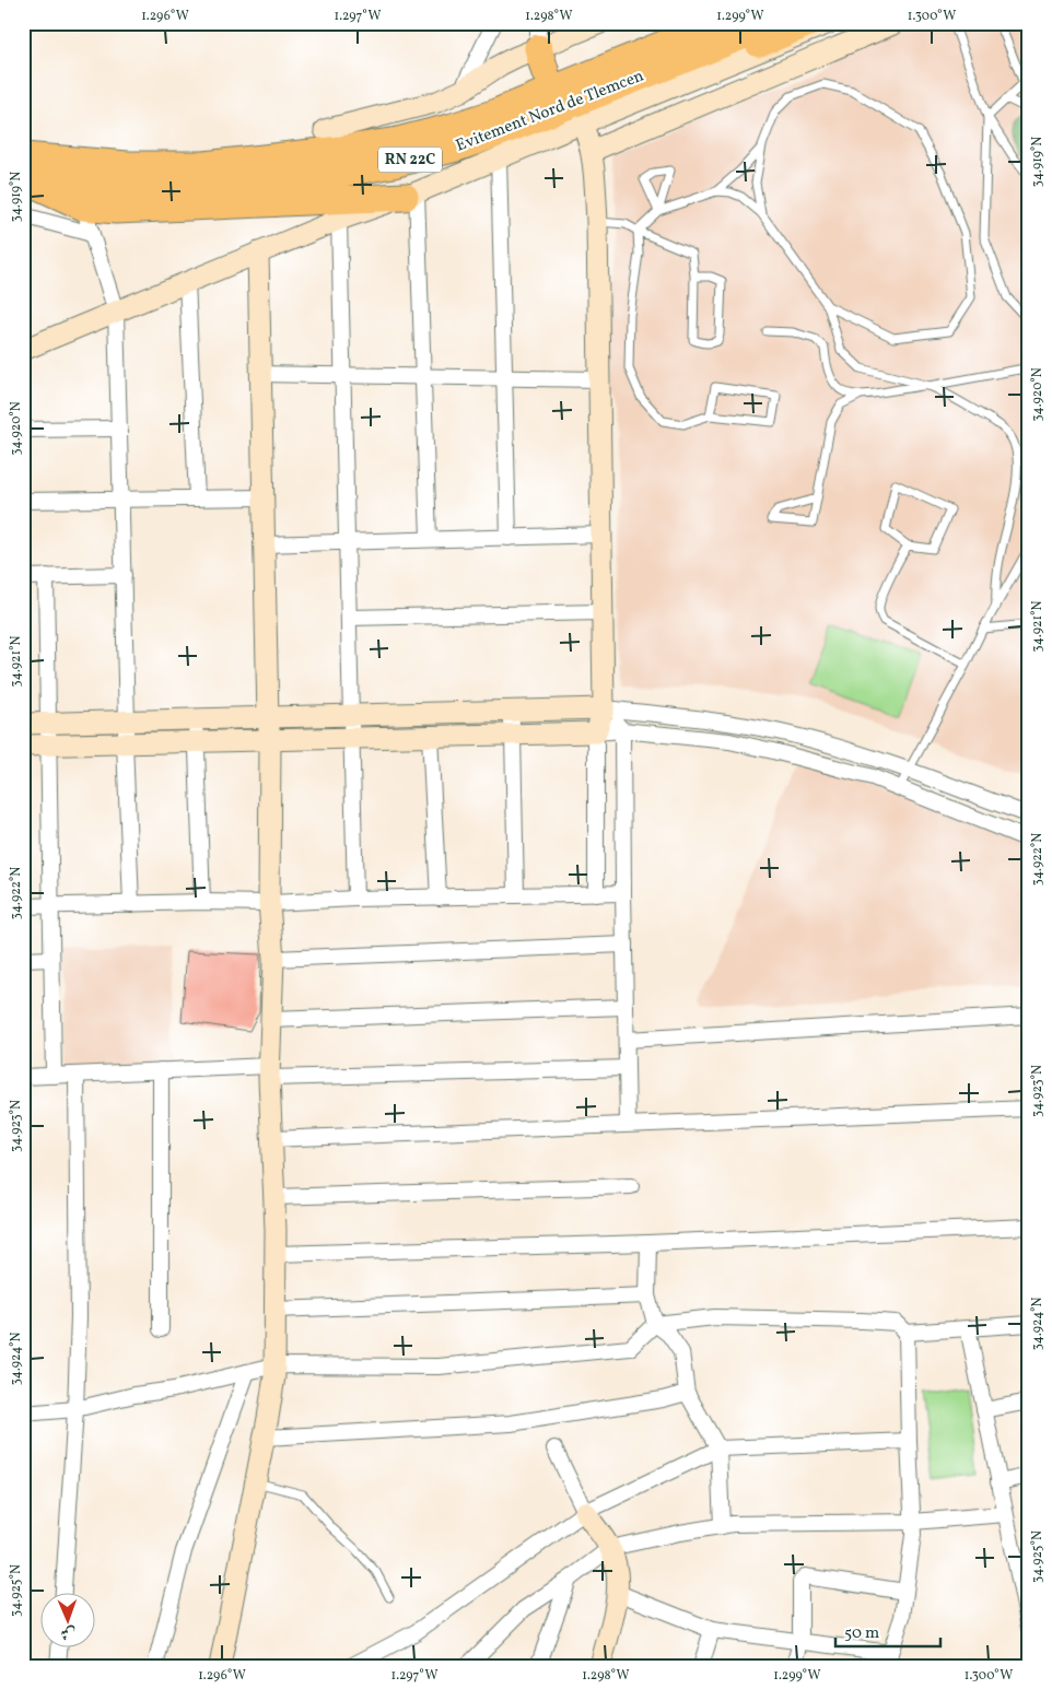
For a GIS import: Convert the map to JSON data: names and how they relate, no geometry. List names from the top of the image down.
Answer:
{
  "streets": {
    "highway": ["Evitement Nord de Tlemcen", "RN 22C"]
  },
  "scale_bar": "50 m",
  "north": "bottom",
  "coordinates": [
    "1.296°W",
    "1.297°W",
    "1.298°W",
    "1.299°W",
    "1.300°W",
    "34.919°N",
    "34.920°N",
    "34.921°N",
    "34.922°N",
    "34.923°N",
    "34.924°N",
    "34.925°N"
  ]
}
